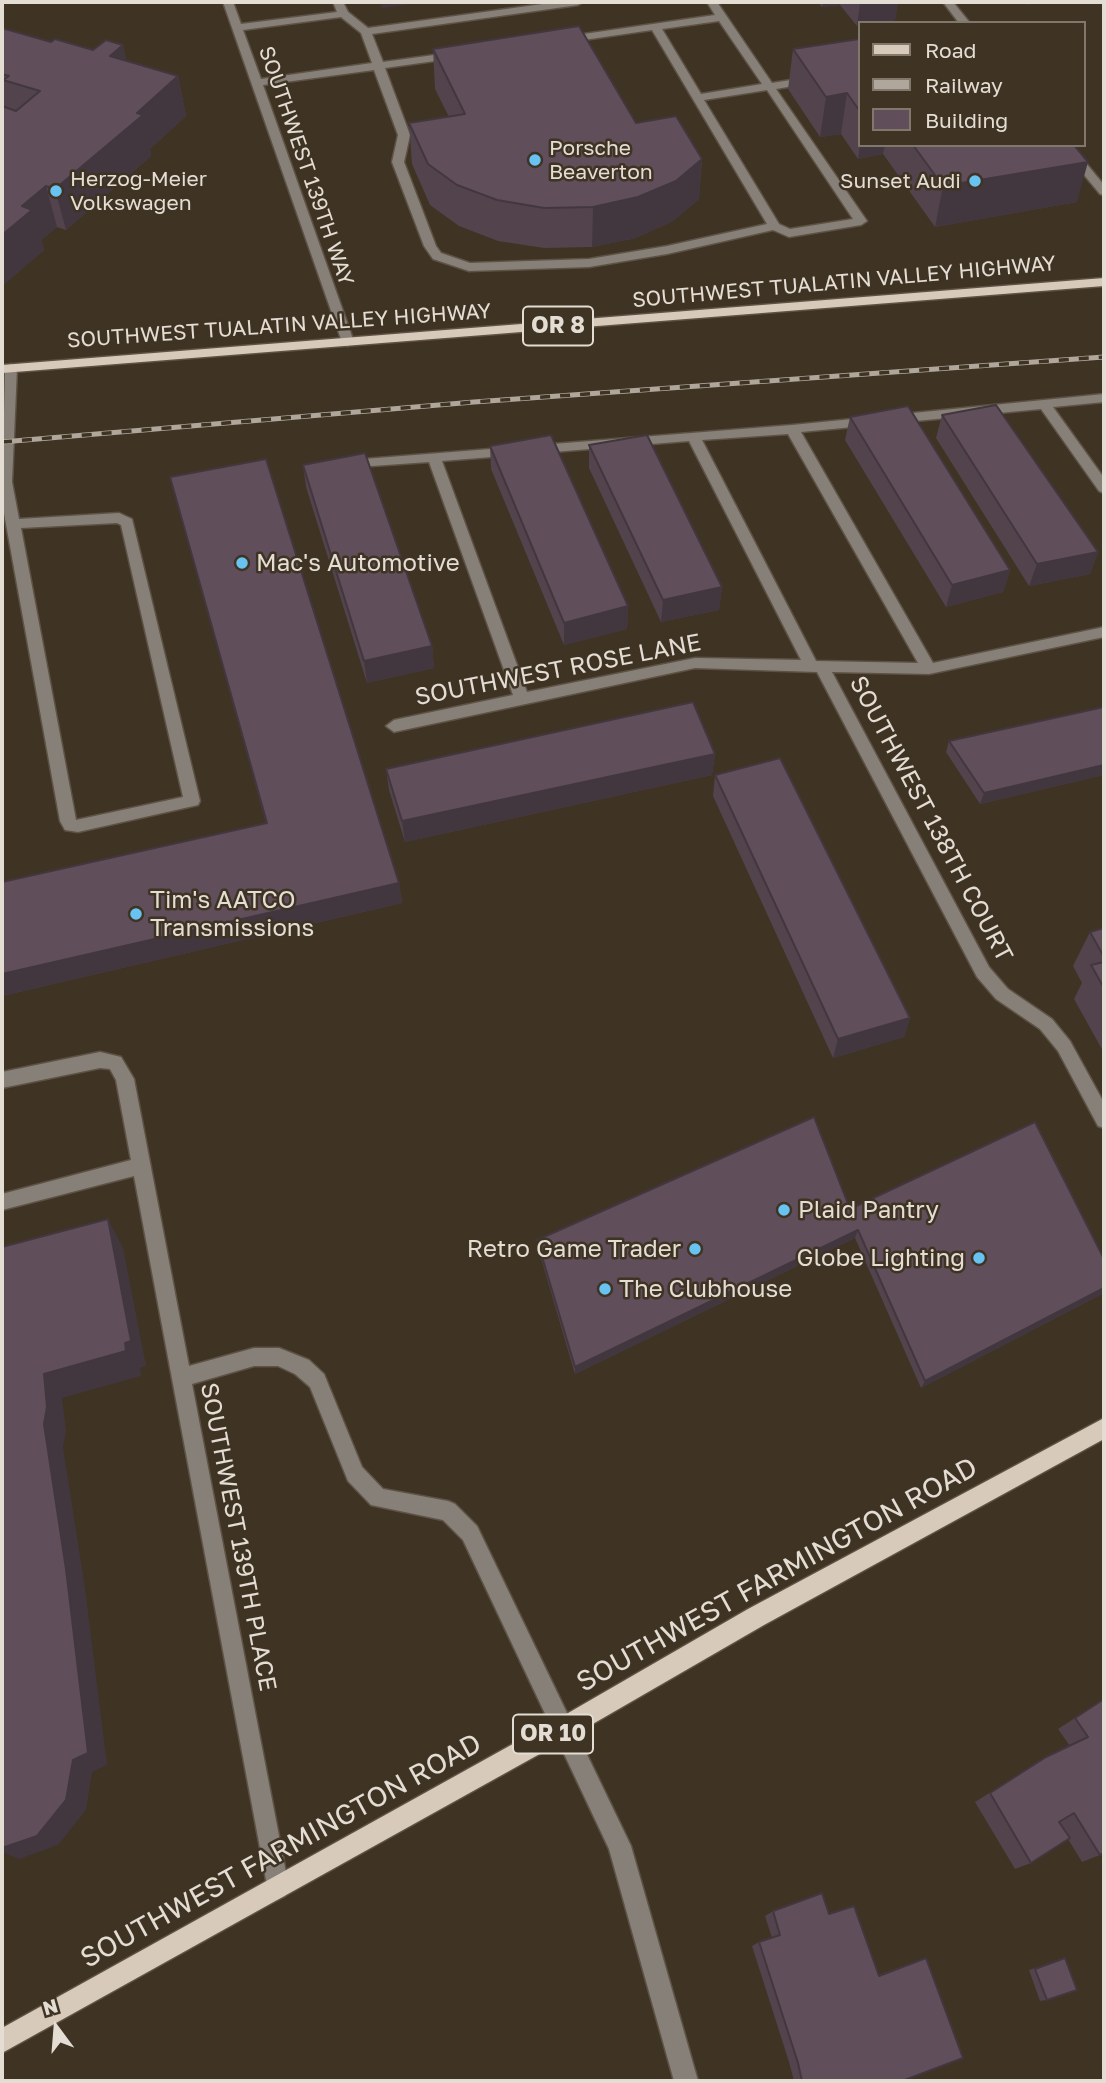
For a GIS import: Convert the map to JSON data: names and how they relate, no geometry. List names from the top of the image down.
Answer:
{
  "streets": {
    "main road": [
      "SOUTHWEST TUALATIN VALLEY HIGHWAY",
      "OR 8",
      "SOUTHWEST FARMINGTON ROAD",
      "OR 10"
    ],
    "street": [
      "SOUTHWEST 139TH WAY",
      "SOUTHWEST ROSE LANE",
      "SOUTHWEST 138TH COURT",
      "SOUTHWEST 139TH PLACE"
    ]
  },
  "crossings": [
    ["SOUTHWEST 139TH WAY", "SOUTHWEST TUALATIN VALLEY HIGHWAY"],
    ["SOUTHWEST ROSE LANE", "SOUTHWEST 138TH COURT"],
    ["SOUTHWEST 139TH PLACE", "SOUTHWEST FARMINGTON ROAD"]
  ],
  "places": [
    "Porsche Beaverton",
    "Sunset Audi",
    "Herzog-Meier Volkswagen",
    "Mac's Automotive",
    "Tim's AATCO Transmissions",
    "Plaid Pantry",
    "Retro Game Trader",
    "Globe Lighting",
    "The Clubhouse"
  ],
  "legend": ["Road", "Railway", "Building"],
  "north": "top"
}
